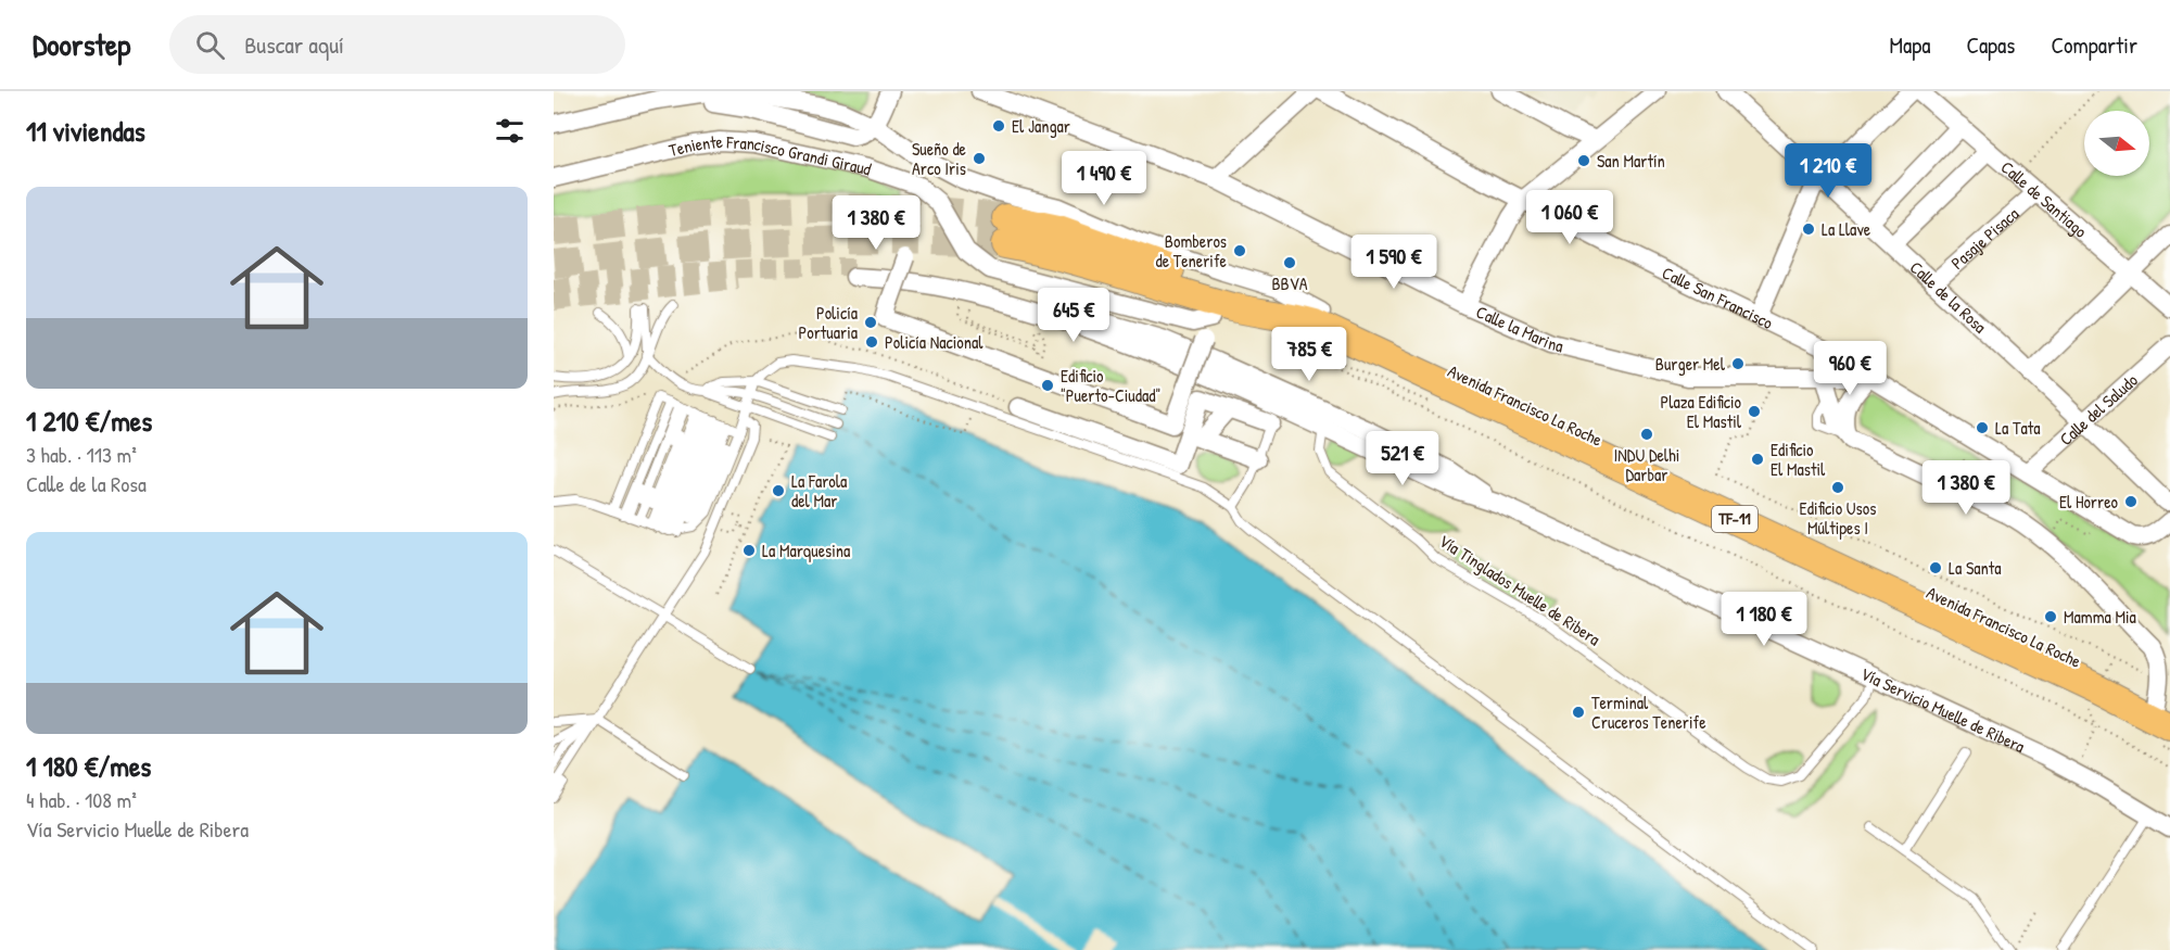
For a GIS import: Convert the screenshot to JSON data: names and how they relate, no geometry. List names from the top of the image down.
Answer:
{
  "streets": {
    "main road": ["Avenida Francisco La Roche", "TF-11"],
    "street": [
      "Teniente Francisco Grandi Giraud",
      "Calle de Santiago",
      "Pasaje Pisaca",
      "Calle San Francisco",
      "Calle de la Rosa",
      "Calle la Marina",
      "Calle del Saludo",
      "Vía Servicio Muelle de Ribera"
    ],
    "lane": ["Vía Tinglados Muelle de Ribera"]
  },
  "crossings": [
    ["Calle de Santiago", "Pasaje Pisaca"],
    ["Pasaje Pisaca", "Calle de la Rosa"],
    ["Calle San Francisco", "Calle la Marina"],
    ["Calle San Francisco", "Calle del Saludo"],
    ["Calle de la Rosa", "Calle del Saludo"],
    ["Avenida Francisco La Roche", "TF-11"],
    ["Vía Tinglados Muelle de Ribera", "Vía Servicio Muelle de Ribera"]
  ],
  "places": [
    "El Jangar",
    "Sueño de Arco Iris",
    "San Martín",
    "La Llave",
    "Bomberos de Tenerife",
    "BBVA",
    "Policía Portuaria",
    "Policía Nacional",
    "Burger Mel",
    "Edificio \"Puerto-Ciudad\"",
    "Plaza Edificio El Mastil",
    "La Tata",
    "INDU Delhi Darbar",
    "Edificio El Mastil",
    "Edificio Usos Múltipes I",
    "La Farola del Mar",
    "El Horreo",
    "La Marquesina",
    "La Santa",
    "Mamma Mia",
    "Terminal Cruceros Tenerife"
  ],
  "north": "right",
  "page": {
    "header": "Doorstep",
    "search": "Buscar aquí",
    "nav": ["Mapa", "Capas", "Compartir"],
    "heading": "11 viviendas",
    "price": [
      "1 210 €",
      "1 490 €",
      "1 060 €",
      "1 380 €",
      "1 590 €",
      "645 €",
      "785 €",
      "960 €",
      "521 €",
      "1 380 €",
      "1 180 €"
    ],
    "list": [
      {
        "name": "1 210 €/mes",
        "note": "3 hab. · 113 m² · Calle de la Rosa"
      },
      {
        "name": "1 180 €/mes",
        "note": "4 hab. · 108 m² · Vía Servicio Muelle de Ribera"
      }
    ]
  }
}
